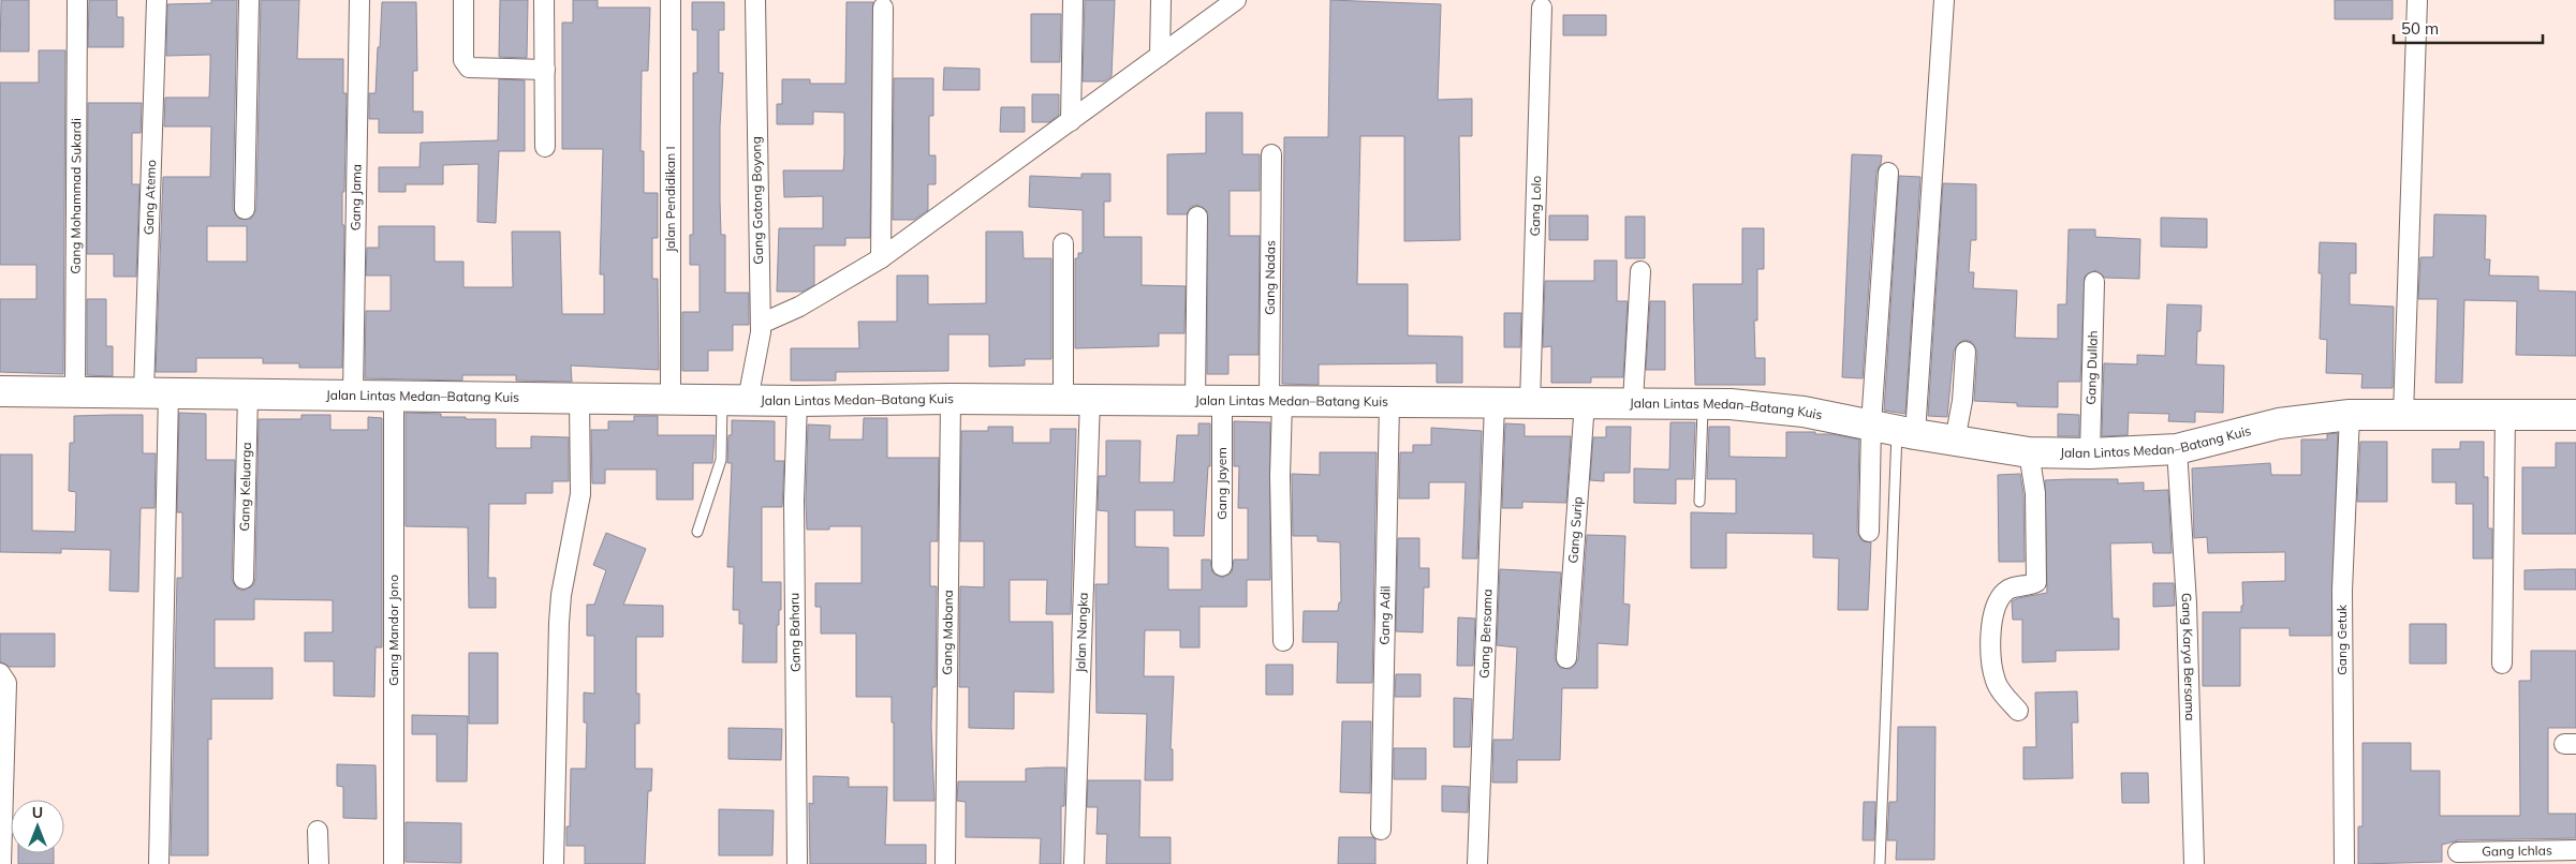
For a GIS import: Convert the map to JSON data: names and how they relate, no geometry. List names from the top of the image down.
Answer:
{
  "streets": {
    "highway": ["Jalan Lintas Medan–Batang Kuis"],
    "street": [
      "Gang Mohammad Sukardi",
      "Gang Atemo",
      "Gang Jama",
      "Jalan Pendidikan I",
      "Gang Gotong Boyong",
      "Gang Lolo",
      "Gang Nadas",
      "Gang Dullah",
      "Gang Jayem",
      "Gang Keluarga",
      "Gang Surip",
      "Gang Adil",
      "Gang Mandor Jono",
      "Gang Mabana",
      "Gang Baharu",
      "Jalan Nangka",
      "Gang Bersama",
      "Gang Getuk",
      "Gang Karya Bersama",
      "Gang Ichlas"
    ]
  },
  "crossings": [
    ["Gang Mohammad Sukardi", "Jalan Lintas Medan–Batang Kuis"],
    ["Gang Atemo", "Jalan Lintas Medan–Batang Kuis"],
    ["Gang Jama", "Jalan Lintas Medan–Batang Kuis"],
    ["Jalan Pendidikan I", "Gang Gotong Boyong"],
    ["Jalan Pendidikan I", "Jalan Lintas Medan–Batang Kuis"],
    ["Gang Gotong Boyong", "Jalan Lintas Medan–Batang Kuis"],
    ["Gang Lolo", "Jalan Lintas Medan–Batang Kuis"],
    ["Gang Nadas", "Jalan Lintas Medan–Batang Kuis"],
    ["Gang Dullah", "Jalan Lintas Medan–Batang Kuis"],
    ["Jalan Lintas Medan–Batang Kuis", "Gang Jayem"],
    ["Jalan Lintas Medan–Batang Kuis", "Gang Keluarga"],
    ["Jalan Lintas Medan–Batang Kuis", "Gang Surip"],
    ["Jalan Lintas Medan–Batang Kuis", "Gang Adil"],
    ["Jalan Lintas Medan–Batang Kuis", "Gang Mandor Jono"],
    ["Jalan Lintas Medan–Batang Kuis", "Gang Mabana"],
    ["Jalan Lintas Medan–Batang Kuis", "Gang Baharu"],
    ["Jalan Lintas Medan–Batang Kuis", "Jalan Nangka"],
    ["Jalan Lintas Medan–Batang Kuis", "Gang Bersama"],
    ["Jalan Lintas Medan–Batang Kuis", "Gang Getuk"],
    ["Jalan Lintas Medan–Batang Kuis", "Gang Karya Bersama"]
  ],
  "scale_bar": "50 m",
  "north": "top"
}
